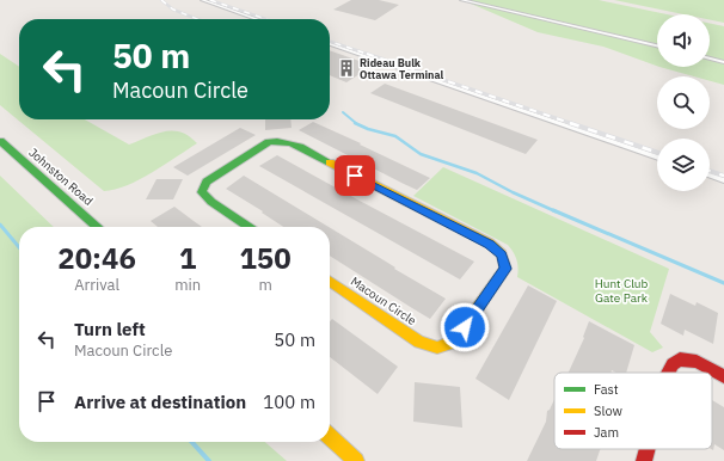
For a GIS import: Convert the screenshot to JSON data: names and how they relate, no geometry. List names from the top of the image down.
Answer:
{
  "streets": {
    "street": ["Johnston Road", "Macoun Circle"]
  },
  "parks": ["Hunt Club Gate Park"],
  "places": {
    "building": ["Rideau Bulk Ottawa Terminal"]
  },
  "legend": ["Fast", "Slow", "Jam"],
  "page": {
    "turn": ["50 m", "Macoun Circle"],
    "eta": [
      "20:46",
      "Arrival",
      "1",
      "min",
      "150",
      "m"
    ],
    "list": [
      {
        "name": "Turn left",
        "note": "Macoun Circle",
        "value": "50 m"
      },
      {
        "name": "Arrive at destination",
        "value": "100 m"
      }
    ]
  }
}
